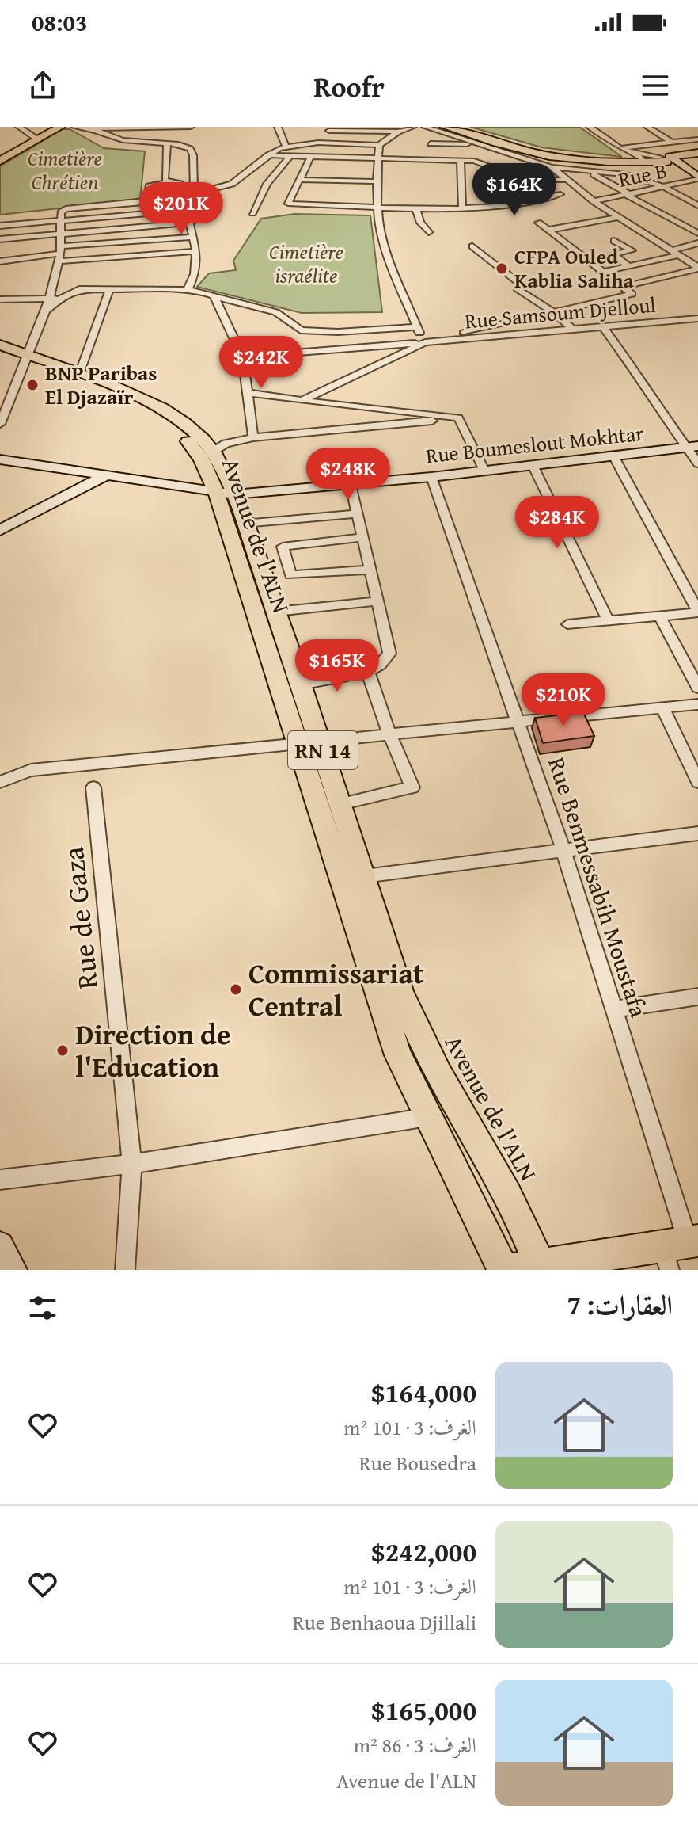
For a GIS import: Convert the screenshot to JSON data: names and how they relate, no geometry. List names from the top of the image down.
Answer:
{
  "streets": {
    "main road": ["Avenue de l'ALN", "RN 14"],
    "street": [
      "Rue B",
      "Rue Samsoum Djelloul",
      "Rue Boumeslout Mokhtar",
      "Rue Benmessabih Moustafa",
      "Rue de Gaza"
    ]
  },
  "crossings": [
    ["Rue Boumeslout Mokhtar", "Avenue de l'ALN"],
    ["Rue Boumeslout Mokhtar", "Rue Benmessabih Moustafa"],
    ["Avenue de l'ALN", "RN 14"],
    ["RN 14", "Rue Benmessabih Moustafa"]
  ],
  "parks": ["Cimetière Chrétien", "Cimetière israélite"],
  "places": [
    "CFPA Ouled Kablia Saliha",
    "BNP Paribas El Djazaïr",
    "Commissariat Central",
    "Direction de l'Education"
  ],
  "page": {
    "status": "08:03",
    "header": "Roofr",
    "price": [
      "$164K",
      "$201K",
      "$242K",
      "$248K",
      "$284K",
      "$165K",
      "$210K"
    ],
    "heading": "العقارات: 7",
    "list": [
      {
        "name": "$164,000",
        "note": "الغرف: 3 · 101 m² · Rue Bousedra"
      },
      {
        "name": "$242,000",
        "note": "الغرف: 3 · 101 m² · Rue Benhaoua Djillali"
      },
      {
        "name": "$165,000",
        "note": "الغرف: 3 · 86 m² · Avenue de l'ALN"
      }
    ]
  }
}
